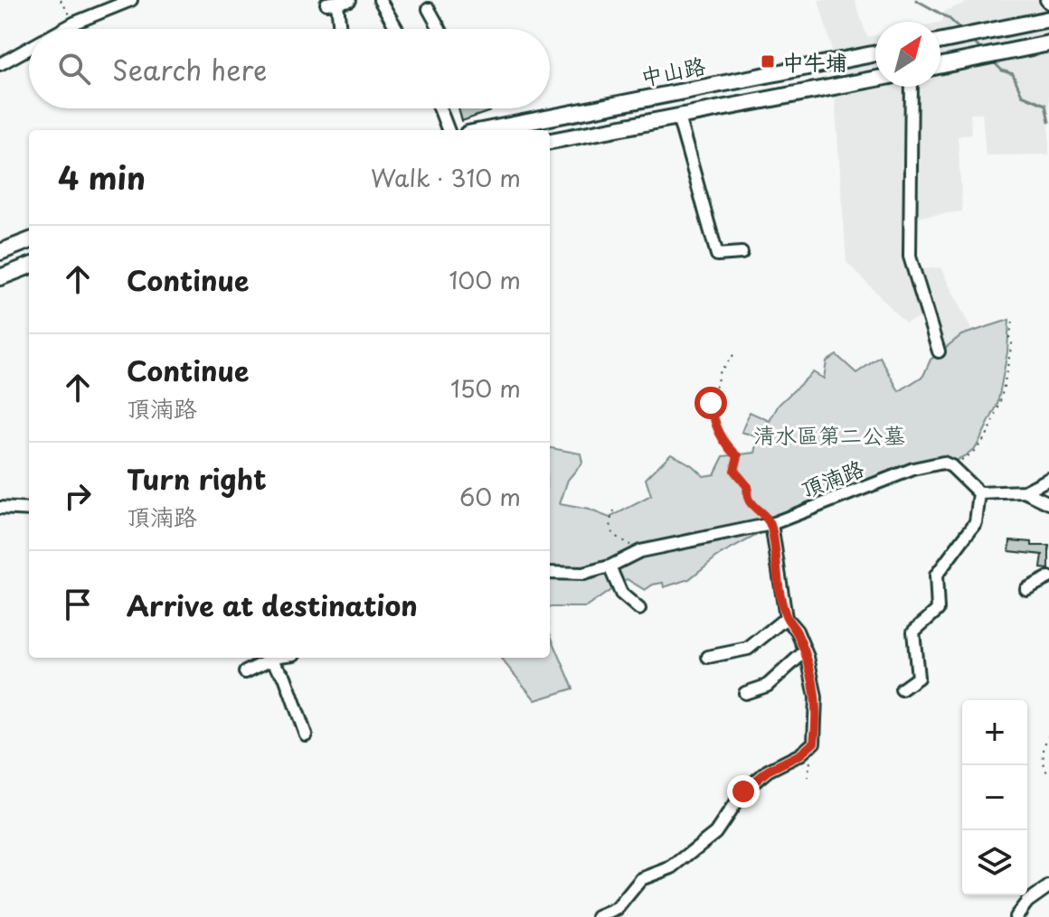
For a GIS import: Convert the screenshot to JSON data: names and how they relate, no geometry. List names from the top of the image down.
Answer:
{
  "streets": {
    "main road": ["中山路"],
    "street": ["頂湳路"]
  },
  "parks": ["清水區第二公墓"],
  "places": {
    "transit": ["中牛埔"]
  },
  "north": "top right",
  "page": {
    "search": "Search here",
    "heading": ["4 min", "Walk · 310 m"],
    "list": [
      ["Continue", "100 m"],
      ["Continue", "頂湳路", "150 m"],
      ["Turn right", "頂湳路", "60 m"],
      "Arrive at destination"
    ],
    "map_buttons": ["+", "−"]
  }
}
